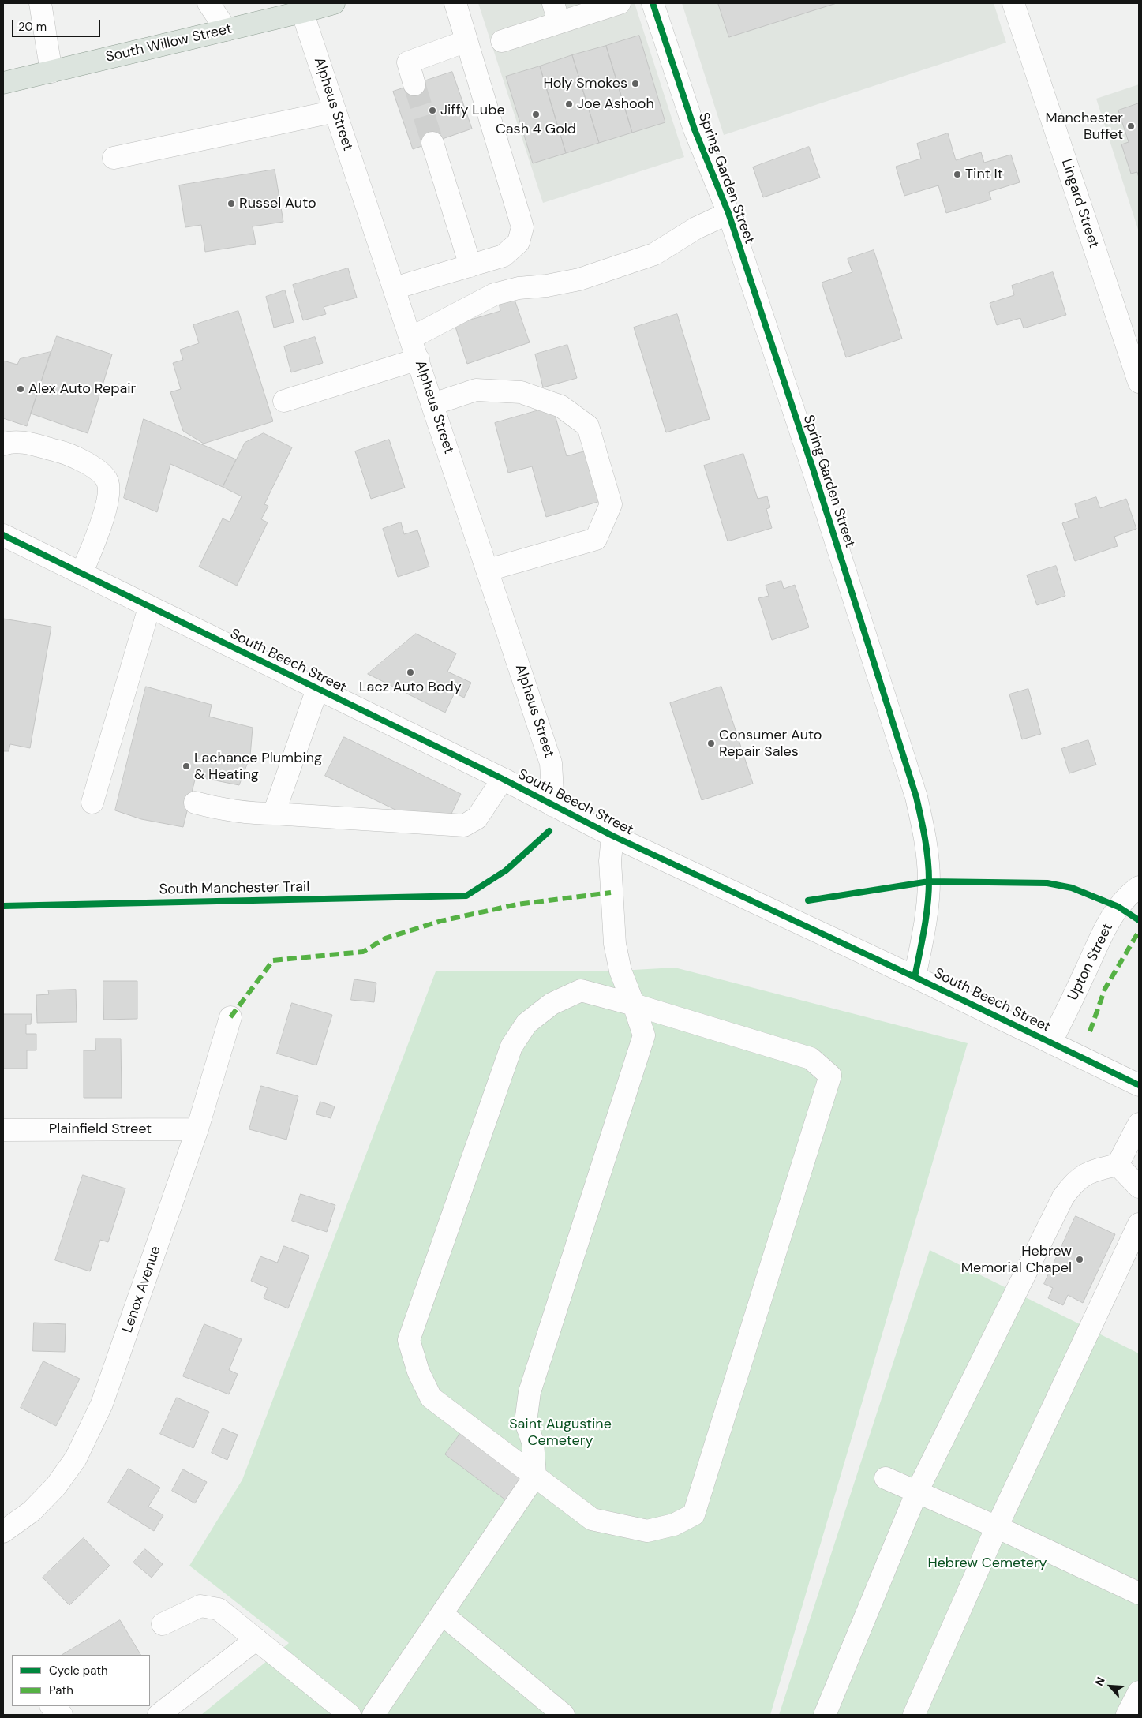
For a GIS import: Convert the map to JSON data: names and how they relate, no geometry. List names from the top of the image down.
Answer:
{
  "streets": {
    "main road": ["South Willow Street"],
    "street": [
      "Alpheus Street",
      "Spring Garden Street",
      "Lingard Street",
      "South Beech Street",
      "Upton Street",
      "Plainfield Street",
      "Lenox Avenue"
    ],
    "cycle path": ["South Manchester Trail"]
  },
  "crossings": [
    ["South Willow Street", "Alpheus Street"],
    ["Alpheus Street", "South Beech Street"],
    ["Spring Garden Street", "South Beech Street"],
    ["South Beech Street", "Upton Street"],
    ["Plainfield Street", "Lenox Avenue"]
  ],
  "parks": ["Saint Augustine Cemetery", "Hebrew Cemetery"],
  "places": [
    "Holy Smokes",
    "Joe Ashooh",
    "Jiffy Lube",
    "Cash 4 Gold",
    "Manchester Buffet",
    "Tint It",
    "Russel Auto",
    "Alex Auto Repair",
    "Lacz Auto Body",
    "Consumer Auto Repair Sales",
    "Lachance Plumbing & Heating",
    "Hebrew Memorial Chapel"
  ],
  "legend": ["Cycle path", "Path"],
  "scale_bar": "20 m",
  "north": "top left"
}
